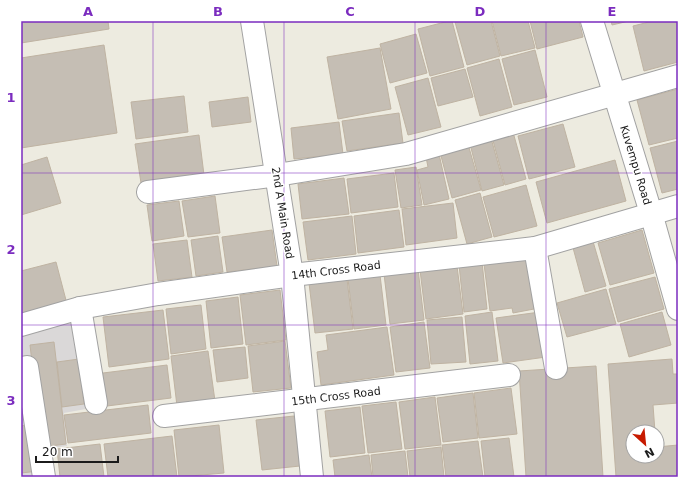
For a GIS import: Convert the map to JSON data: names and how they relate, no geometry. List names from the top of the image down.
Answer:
{
  "streets": {
    "street": [
      "Kuvempu Road",
      "2nd A Main Road",
      "14th Cross Road",
      "15th Cross Road"
    ]
  },
  "crossings": [
    ["Kuvempu Road", "14th Cross Road"],
    ["2nd A Main Road", "14th Cross Road"],
    ["2nd A Main Road", "15th Cross Road"]
  ],
  "scale_bar": "20 m",
  "north": "bottom right",
  "grid": {
    "columns": [
      "A",
      "B",
      "C",
      "D",
      "E"
    ],
    "rows": ["1", "2", "3"]
  }
}
